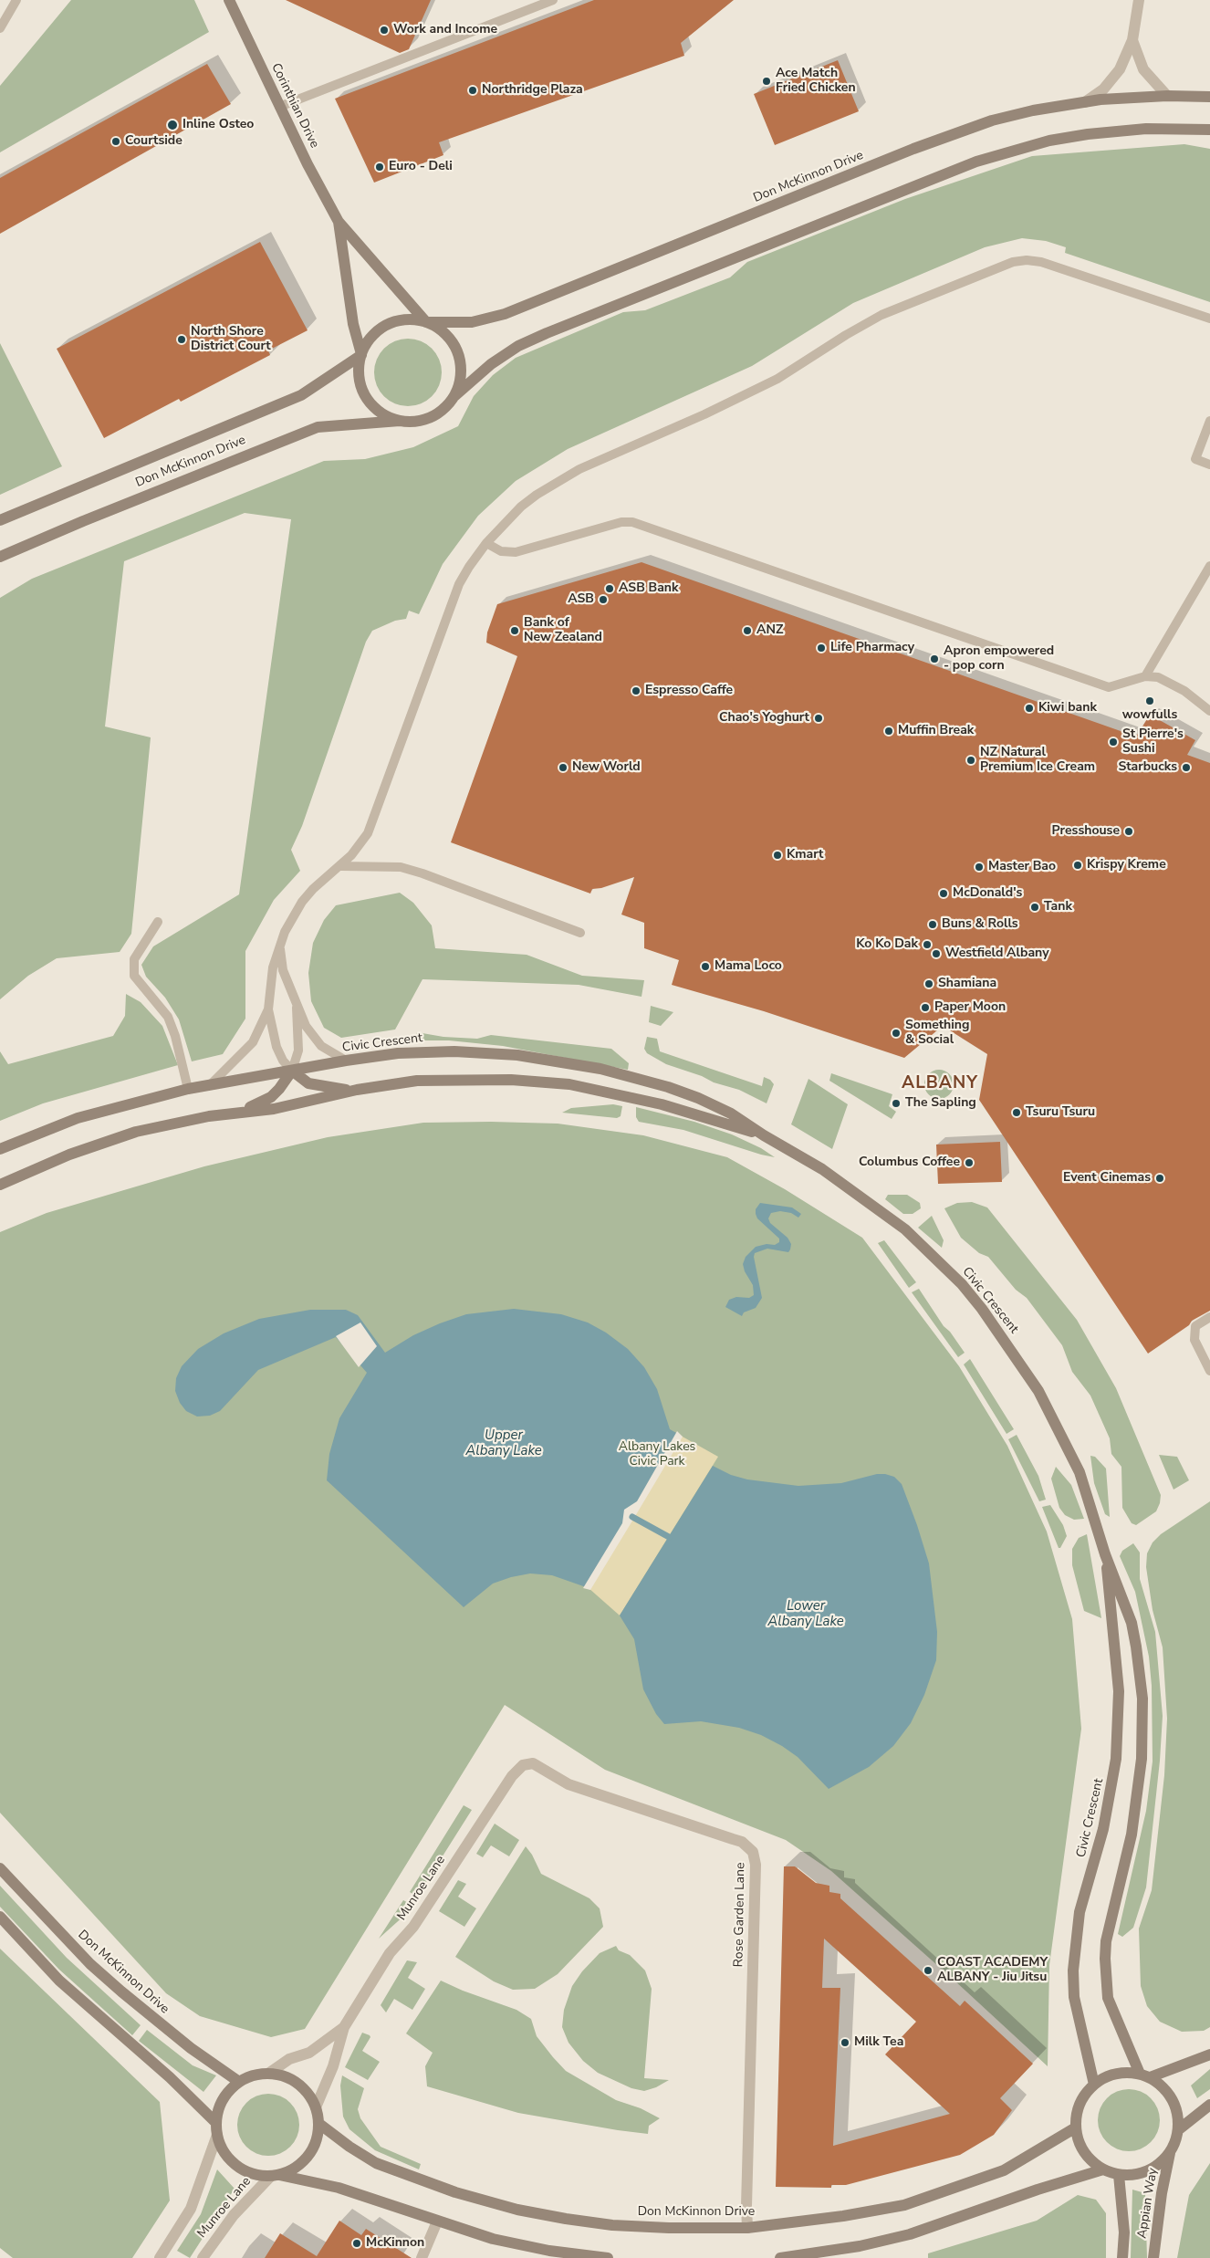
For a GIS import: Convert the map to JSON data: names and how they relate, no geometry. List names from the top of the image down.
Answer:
{
  "streets": {
    "main road": [
      "Corinthian Drive",
      "Don McKinnon Drive",
      "Civic Crescent",
      "Appian Way"
    ],
    "street": ["Munroe Lane", "Rose Garden Lane"]
  },
  "crossings": [
    ["Corinthian Drive", "Don McKinnon Drive"],
    ["Don McKinnon Drive", "Civic Crescent"],
    ["Don McKinnon Drive", "Munroe Lane"],
    ["Don McKinnon Drive", "Rose Garden Lane"],
    ["Don McKinnon Drive", "Appian Way"],
    ["Civic Crescent", "Appian Way"],
    ["Munroe Lane", "Rose Garden Lane"]
  ],
  "districts": ["ALBANY"],
  "water": ["Upper Albany Lake", "Lower Albany Lake"],
  "parks": ["Albany Lakes Civic Park"],
  "places": [
    "Work and Income",
    "Ace Match Fried Chicken",
    "Northridge Plaza",
    "Inline Osteo",
    "Courtside",
    "Euro - Deli",
    "North Shore District Court",
    "ASB Bank",
    "ASB",
    "Bank of New Zealand",
    "ANZ",
    "Life Pharmacy",
    "Apron empowered - pop corn",
    "Espresso Caffe",
    "wowfulls",
    "Kiwi bank",
    "Chao's Yoghurt",
    "Muffin Break",
    "St Pierre's Sushi",
    "NZ Natural Premium Ice Cream",
    "New World",
    "Starbucks",
    "Presshouse",
    "Kmart",
    "Krispy Kreme",
    "Master Bao",
    "McDonald's",
    "Tank",
    "Buns & Rolls",
    "Ko Ko Dak",
    "Westfield Albany",
    "Mama Loco",
    "Shamiana",
    "Paper Moon",
    "Something & Social",
    "The Sapling",
    "Tsuru Tsuru",
    "Columbus Coffee",
    "Event Cinemas",
    "COAST ACADEMY ALBANY - Jiu Jitsu",
    "Milk Tea",
    "McKinnon"
  ]
}
